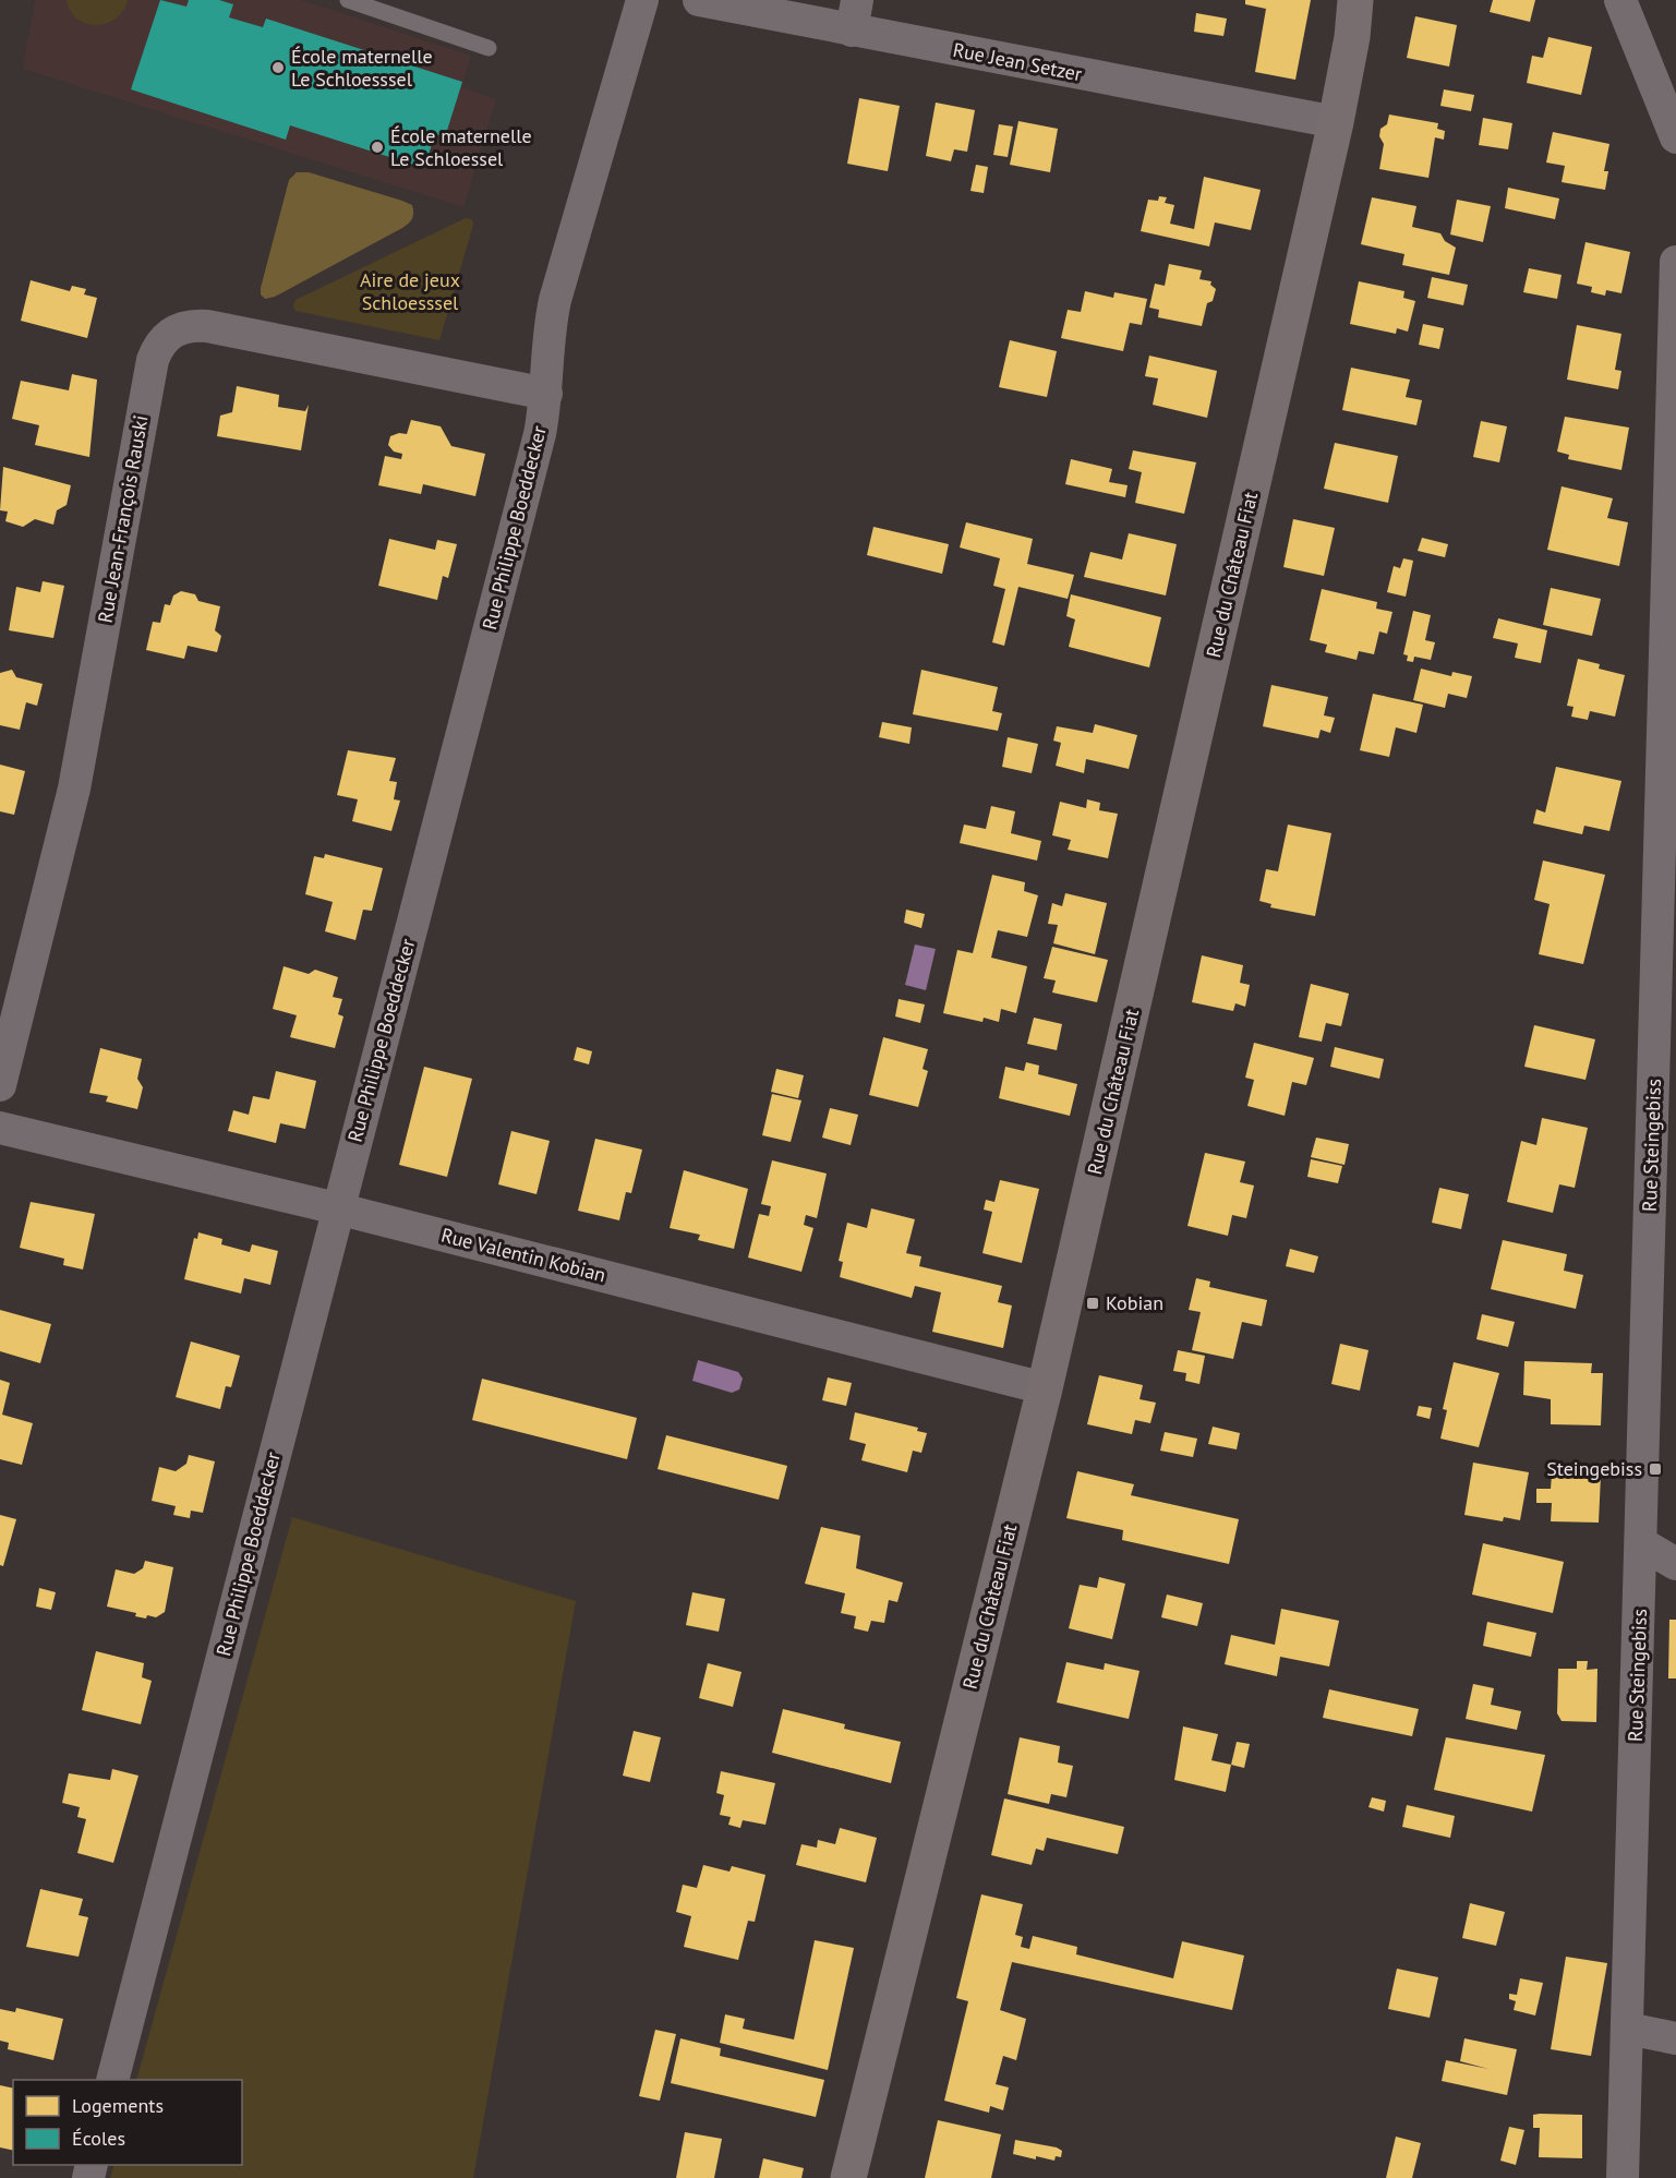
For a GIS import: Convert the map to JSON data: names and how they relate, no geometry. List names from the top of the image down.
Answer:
{
  "streets": {
    "street": [
      "Rue Jean Setzer",
      "Rue Jean-François Rauski",
      "Rue Philippe Boeddecker",
      "Rue du Château Fiat",
      "Rue Steingebiss",
      "Rue Valentin Kobian"
    ]
  },
  "crossings": [
    ["Rue Jean Setzer", "Rue du Château Fiat"],
    ["Rue Jean-François Rauski", "Rue Philippe Boeddecker"],
    ["Rue Philippe Boeddecker", "Rue Valentin Kobian"],
    ["Rue du Château Fiat", "Rue Valentin Kobian"]
  ],
  "parks": ["Aire de jeux Schloesssel"],
  "places": {
    "other": ["École maternelle Le Schloesssel", "École maternelle Le Schloessel"],
    "transit": ["Kobian", "Steingebiss"]
  },
  "legend": ["Logements", "Écoles"]
}
